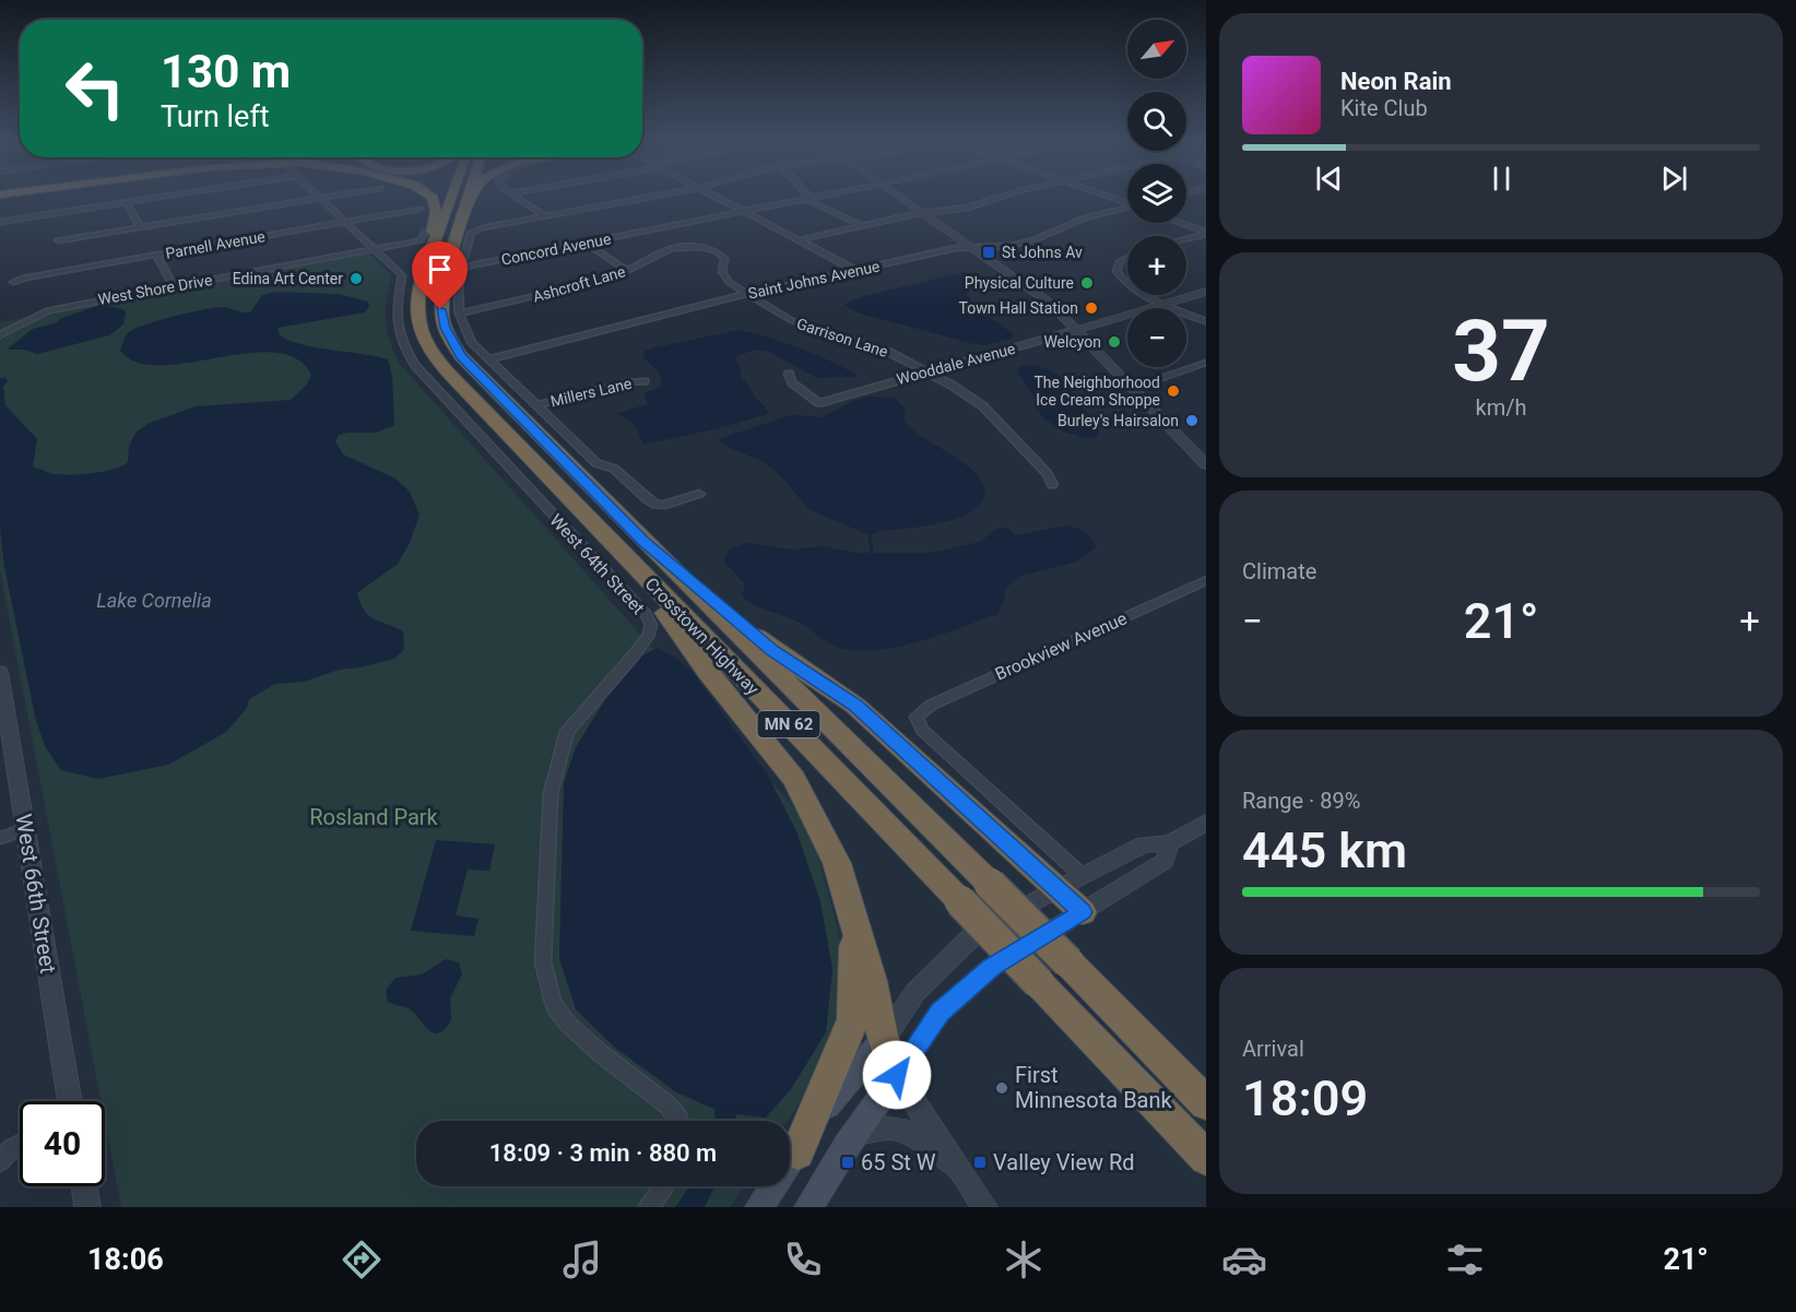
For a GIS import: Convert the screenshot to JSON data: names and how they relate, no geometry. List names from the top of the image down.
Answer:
{
  "streets": {
    "highway": ["Crosstown Highway", "MN 62"],
    "street": [
      "Parnell Avenue",
      "Concord Avenue",
      "Saint Johns Avenue",
      "Ashcroft Lane",
      "West Shore Drive",
      "Garrison Lane",
      "Wooddale Avenue",
      "Millers Lane",
      "West 64th Street",
      "Brookview Avenue",
      "West 66th Street"
    ]
  },
  "crossings": [
    ["Parnell Avenue", "West 64th Street"],
    ["Saint Johns Avenue", "Ashcroft Lane"],
    ["Saint Johns Avenue", "Garrison Lane"],
    ["Ashcroft Lane", "Garrison Lane"],
    ["West Shore Drive", "West 64th Street"],
    ["Garrison Lane", "Wooddale Avenue"]
  ],
  "water": ["Lake Cornelia"],
  "parks": ["Rosland Park"],
  "places": {
    "transit": ["St Johns Av", "65 St W", "Valley View Rd"],
    "other": [
      "Edina Art Center",
      "Physical Culture",
      "Town Hall Station",
      "Welcyon",
      "The Neighborhood Ice Cream Shoppe",
      "Burley's Hairsalon",
      "First Minnesota Bank"
    ]
  },
  "north": "top right",
  "page": {
    "map_buttons": ["+", "−"],
    "turn": ["130 m", "Turn left"],
    "song": ["Neon Rain", "Kite Club"],
    "tile": [
      ["37", "km/h"],
      "Climate",
      ["Range · 89%", "445 km"],
      ["Arrival", "18:09"]
    ],
    "heat": ["−", "21°", "+"],
    "limit": "40",
    "trip": "18:09 · 3 min · 880 m",
    "tabs": ["18:06", "21°"]
  }
}
